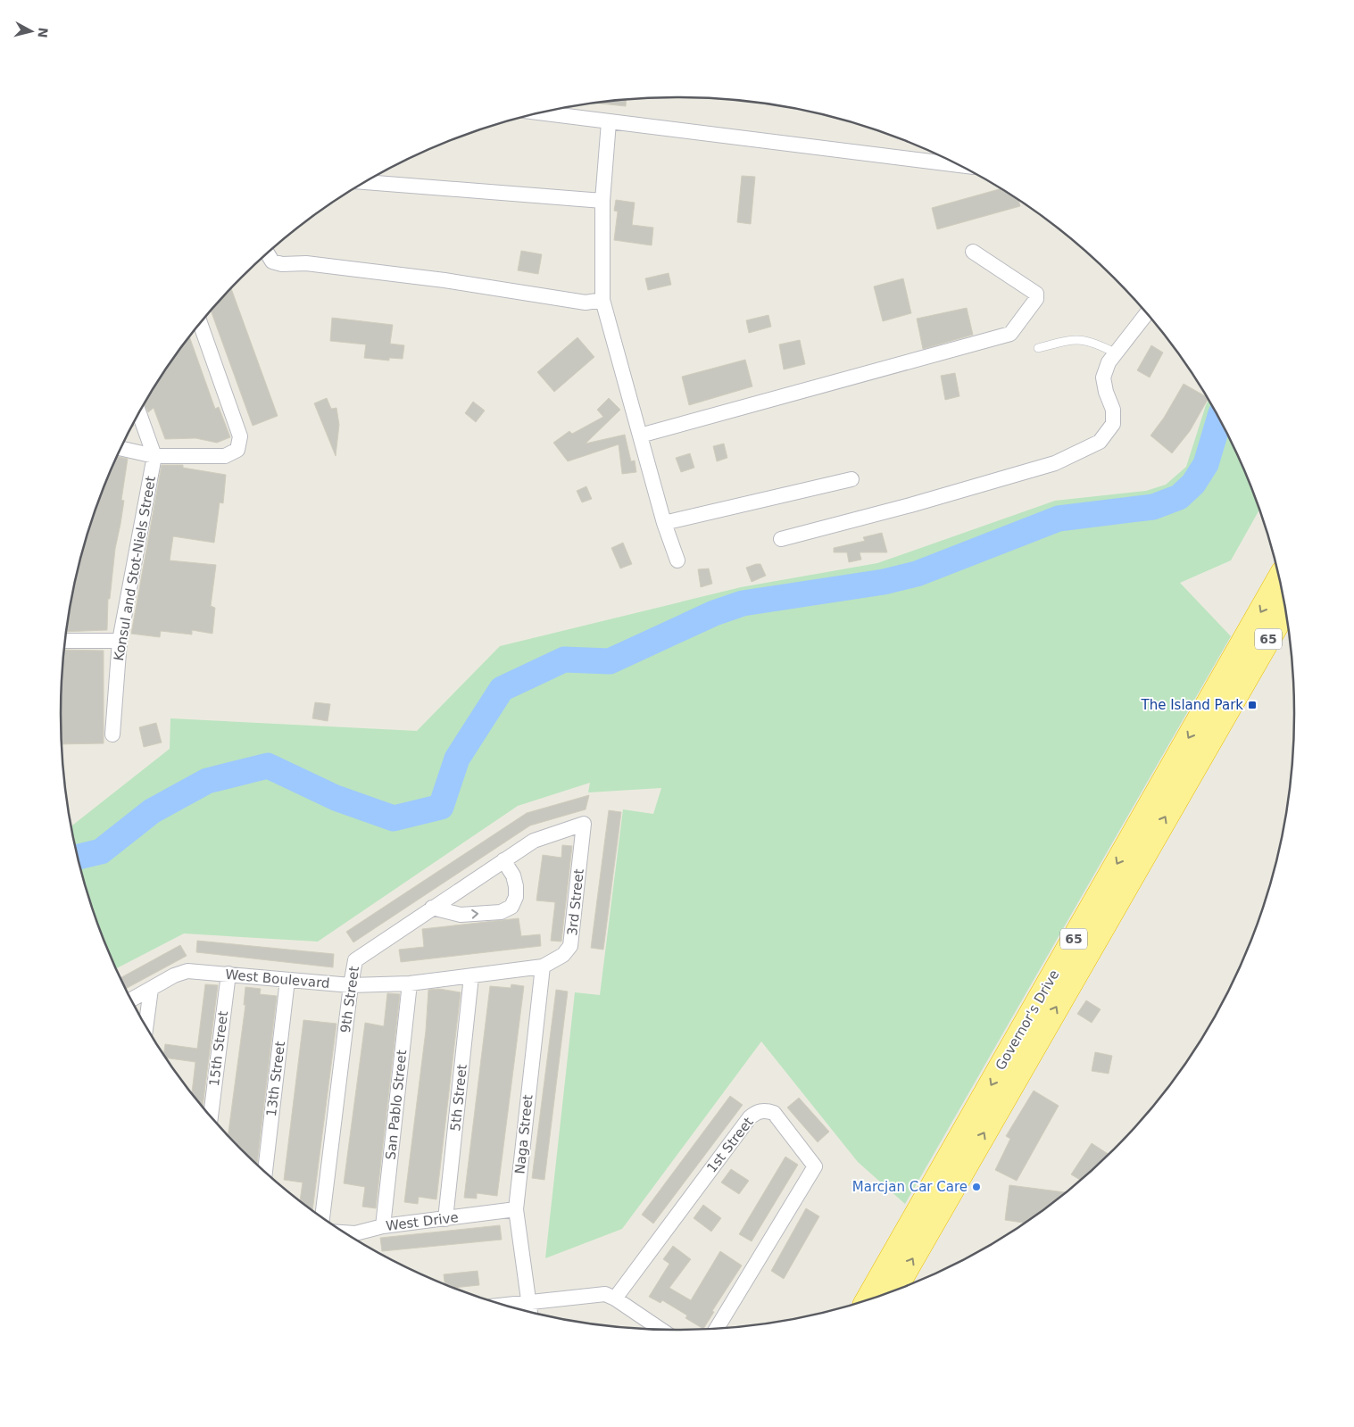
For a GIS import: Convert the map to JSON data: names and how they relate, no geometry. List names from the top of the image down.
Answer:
{
  "streets": {
    "highway": ["65", "Governor's Drive"],
    "street": [
      "Konsul and Stot-Niels Street",
      "3rd Street",
      "West Boulevard",
      "9th Street",
      "15th Street",
      "13th Street",
      "5th Street",
      "San Pablo Street",
      "Naga Street",
      "1st Street",
      "West Drive"
    ]
  },
  "crossings": [
    ["3rd Street", "West Boulevard"],
    ["3rd Street", "9th Street"],
    ["3rd Street", "Naga Street"],
    ["West Boulevard", "9th Street"],
    ["West Boulevard", "15th Street"],
    ["West Boulevard", "13th Street"],
    ["West Boulevard", "5th Street"],
    ["West Boulevard", "San Pablo Street"],
    ["West Boulevard", "Naga Street"],
    ["5th Street", "West Drive"],
    ["San Pablo Street", "West Drive"],
    ["Naga Street", "West Drive"]
  ],
  "places": {
    "transit": ["The Island Park"],
    "other": ["Marcjan Car Care"]
  },
  "north": "right"
}
